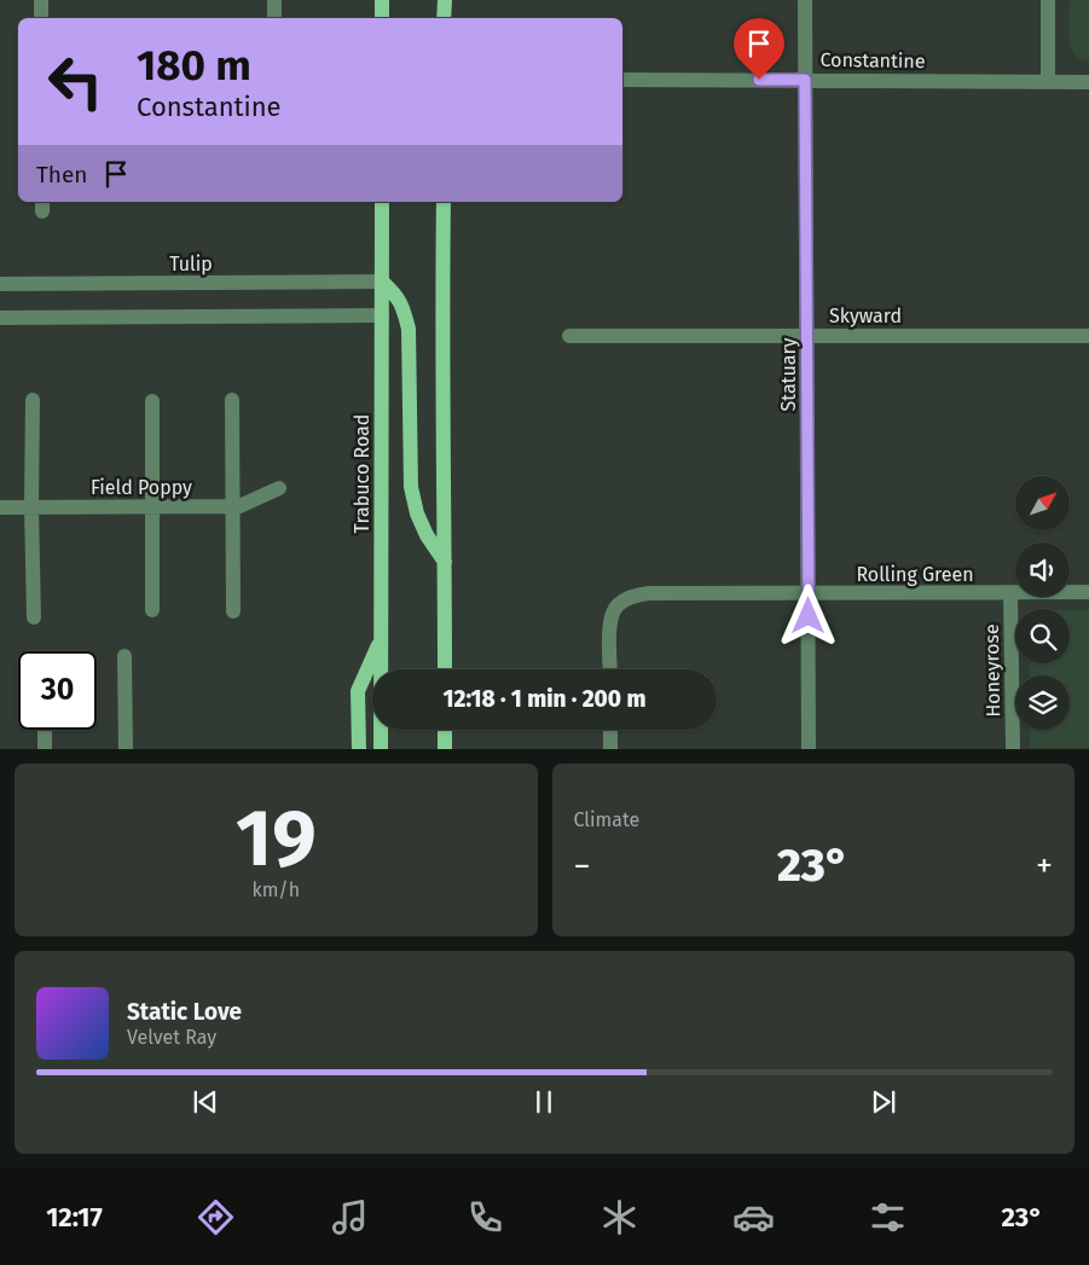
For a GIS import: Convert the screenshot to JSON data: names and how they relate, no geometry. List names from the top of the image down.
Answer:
{
  "streets": {
    "main road": ["Trabuco Road"],
    "street": [
      "Constantine",
      "Tulip",
      "Skyward",
      "Statuary",
      "Field Poppy",
      "Rolling Green",
      "Honeyrose"
    ]
  },
  "crossings": [
    ["Constantine", "Statuary"],
    ["Tulip", "Trabuco Road"],
    ["Skyward", "Statuary"],
    ["Statuary", "Rolling Green"],
    ["Rolling Green", "Honeyrose"]
  ],
  "north": "top right",
  "page": {
    "turn": ["180 m", "Constantine"],
    "then": "Then",
    "limit": "30",
    "trip": "12:18 · 1 min · 200 m",
    "tile": [
      ["19", "km/h"],
      "Climate"
    ],
    "heat": ["−", "23°", "+"],
    "song": ["Static Love", "Velvet Ray"],
    "tabs": ["12:17", "23°"]
  }
}
